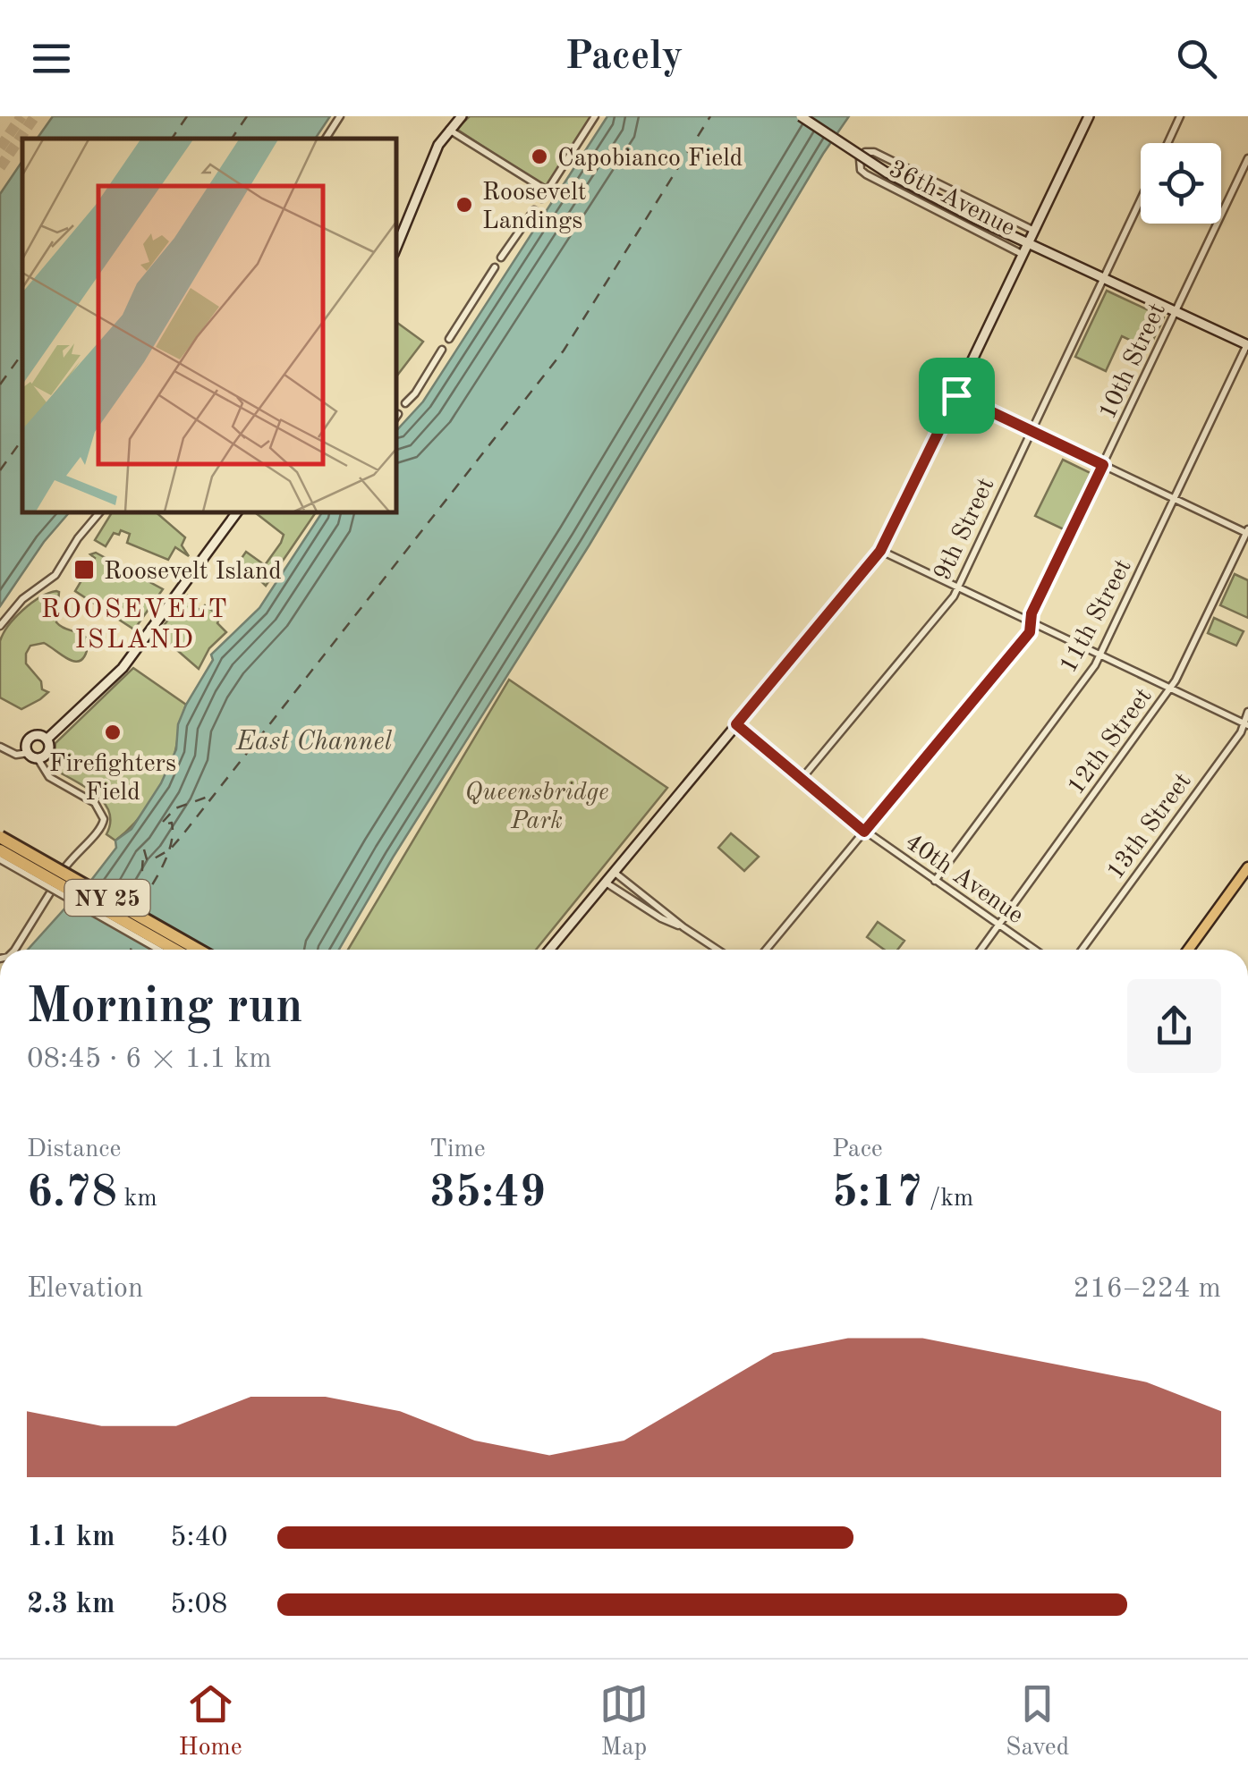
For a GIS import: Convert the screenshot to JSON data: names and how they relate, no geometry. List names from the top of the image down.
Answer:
{
  "streets": {
    "highway": ["NY 25"],
    "main road": ["36th Avenue"],
    "street": [
      "10th Street",
      "9th Street",
      "11th Street",
      "12th Street",
      "13th Street",
      "40th Avenue"
    ]
  },
  "crossings": [
    ["36th Avenue", "10th Street"],
    ["36th Avenue", "9th Street"],
    ["36th Avenue", "11th Street"],
    ["10th Street", "40th Avenue"],
    ["9th Street", "40th Avenue"],
    ["11th Street", "40th Avenue"],
    ["12th Street", "40th Avenue"]
  ],
  "districts": ["ROOSEVELT ISLAND"],
  "water": ["East Channel"],
  "parks": ["Queensbridge Park"],
  "places": {
    "other": ["Capobianco Field", "Roosevelt Landings", "Firefighters Field"],
    "transit": ["Roosevelt Island"]
  },
  "page": {
    "header": "Pacely",
    "heading": ["Morning run", "08:45 · 6 × 1.1 km"],
    "stats": [
      ["Distance", "6.78 km"],
      ["Time", "35:49"],
      ["Pace", "5:17 /km"]
    ],
    "chart": ["Elevation", "216–224 m"],
    "list": [
      {
        "name": "1.1 km",
        "note": "5:40"
      },
      {
        "name": "2.3 km",
        "note": "5:08"
      }
    ],
    "tabs": ["Home", "Map", "Saved"]
  }
}
